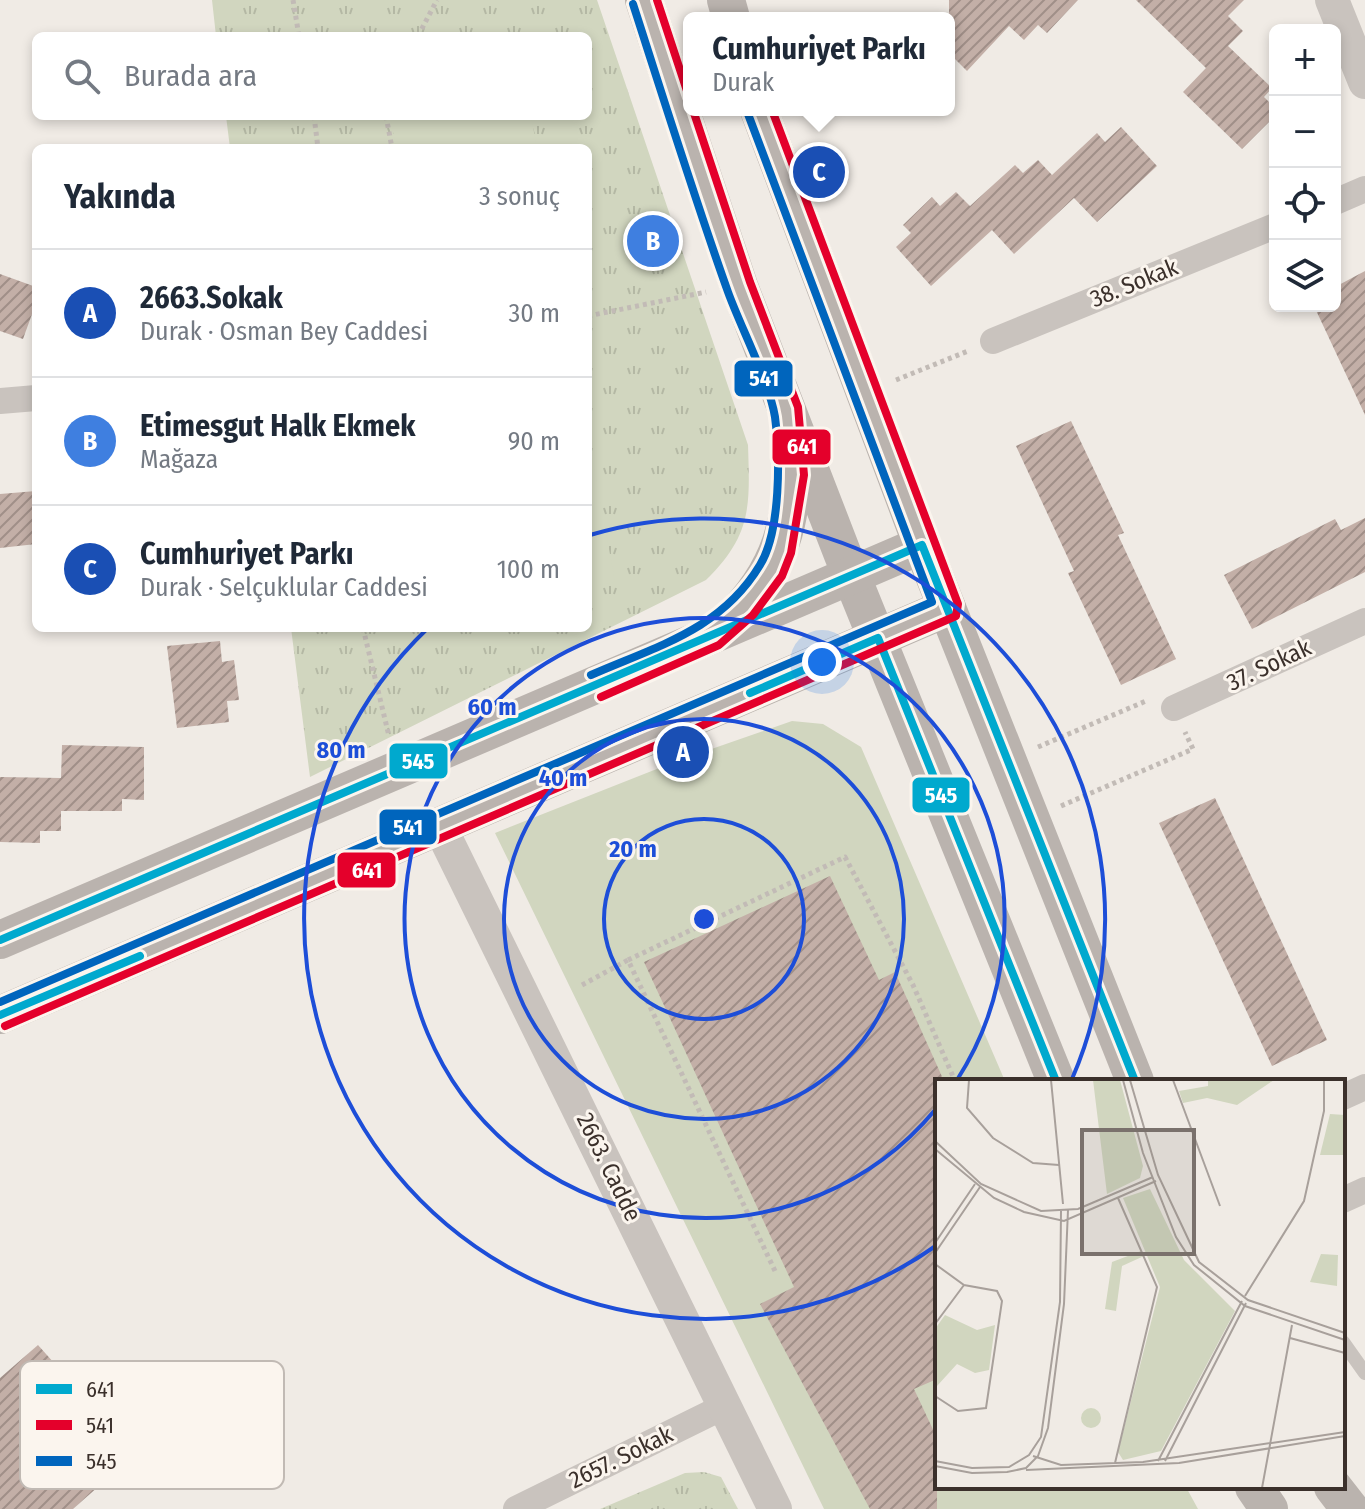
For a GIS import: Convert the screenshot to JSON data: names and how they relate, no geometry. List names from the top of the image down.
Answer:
{
  "streets": {
    "street": [
      "38. Sokak",
      "37. Sokak",
      "2663. Cadde",
      "2657. Sokak"
    ]
  },
  "crossings": [
    ["2663. Cadde", "2657. Sokak"]
  ],
  "lines": ["transit line 641", "transit line 541", "transit line 545"],
  "legend": ["641", "541", "545"],
  "page": {
    "popup": ["Cumhuriyet Parkı", "Durak"],
    "map_buttons": ["+", "−"],
    "search": "Burada ara",
    "pins": ["C", "B", "A"],
    "heading": ["Yakında", "3 sonuç"],
    "list": [
      {
        "mark": "A",
        "name": "2663.Sokak",
        "note": "Durak · Osman Bey Caddesi",
        "value": "30 m"
      },
      {
        "mark": "B",
        "name": "Etimesgut Halk Ekmek",
        "note": "Mağaza",
        "value": "90 m"
      },
      {
        "mark": "C",
        "name": "Cumhuriyet Parkı",
        "note": "Durak · Selçuklular Caddesi",
        "value": "100 m"
      }
    ]
  },
  "rings": [
    "60 m",
    "80 m",
    "40 m",
    "20 m"
  ]
}
